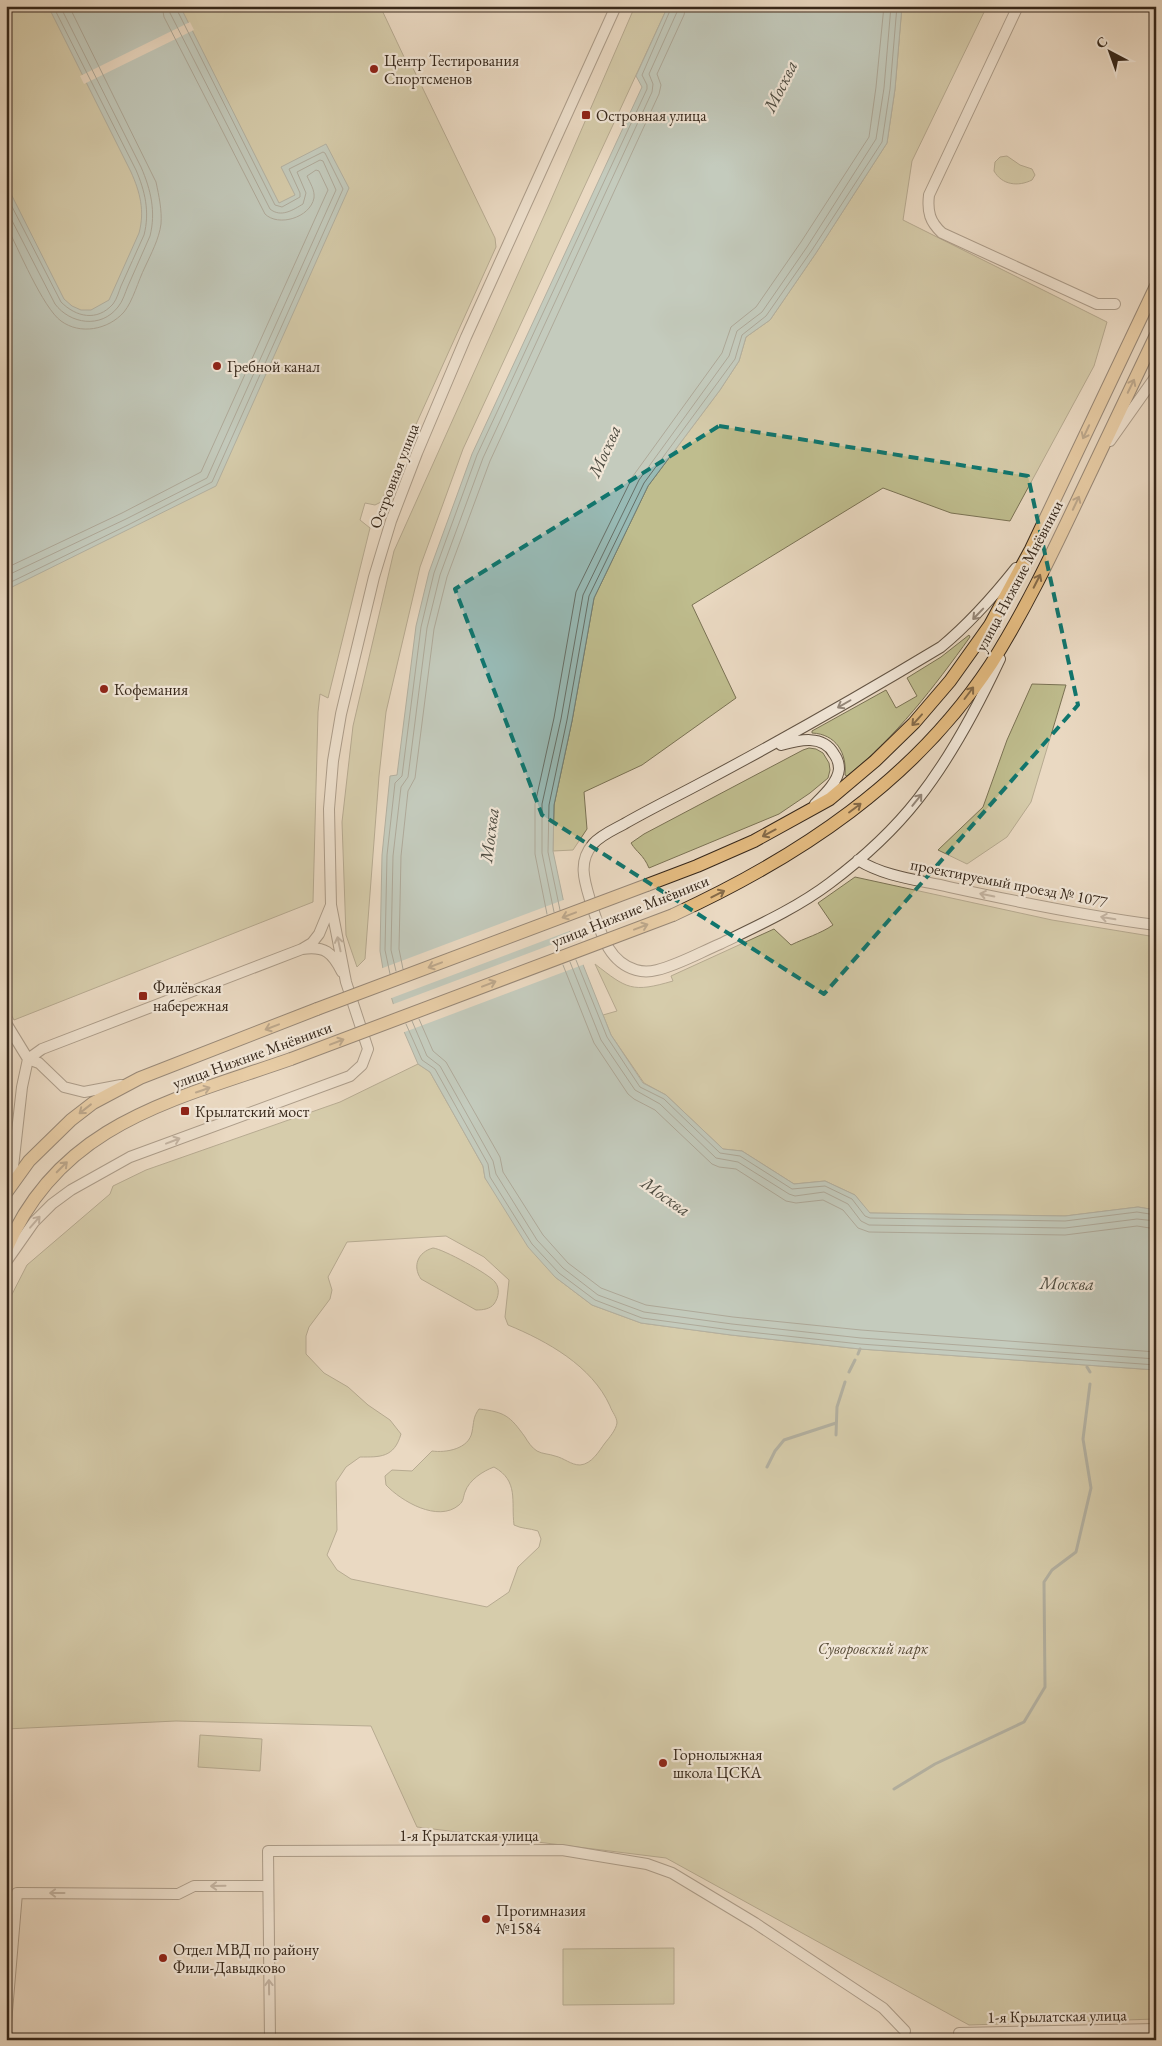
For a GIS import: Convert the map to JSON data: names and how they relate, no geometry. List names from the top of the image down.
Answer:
{
  "streets": {
    "main road": ["улица Нижние Мнёвники"],
    "street": ["Островная улица", "проектируемый проезд № 1077", "1-я Крылатская улица"]
  },
  "one_way": ["проектируемый проезд № 1077"],
  "water": ["Москва"],
  "parks": ["Суворовский парк"],
  "places": {
    "other": [
      "Центр Тестирования Спортсменов",
      "Гребной канал",
      "Кофемания",
      "Горнолыжная школа ЦСКА",
      "Прогимназия №1584",
      "Отдел МВД по району Фили-Давыдково"
    ],
    "transit": ["Островная улица", "Филёвская набережная", "Крылатский мост"]
  },
  "north": "top left"
}
